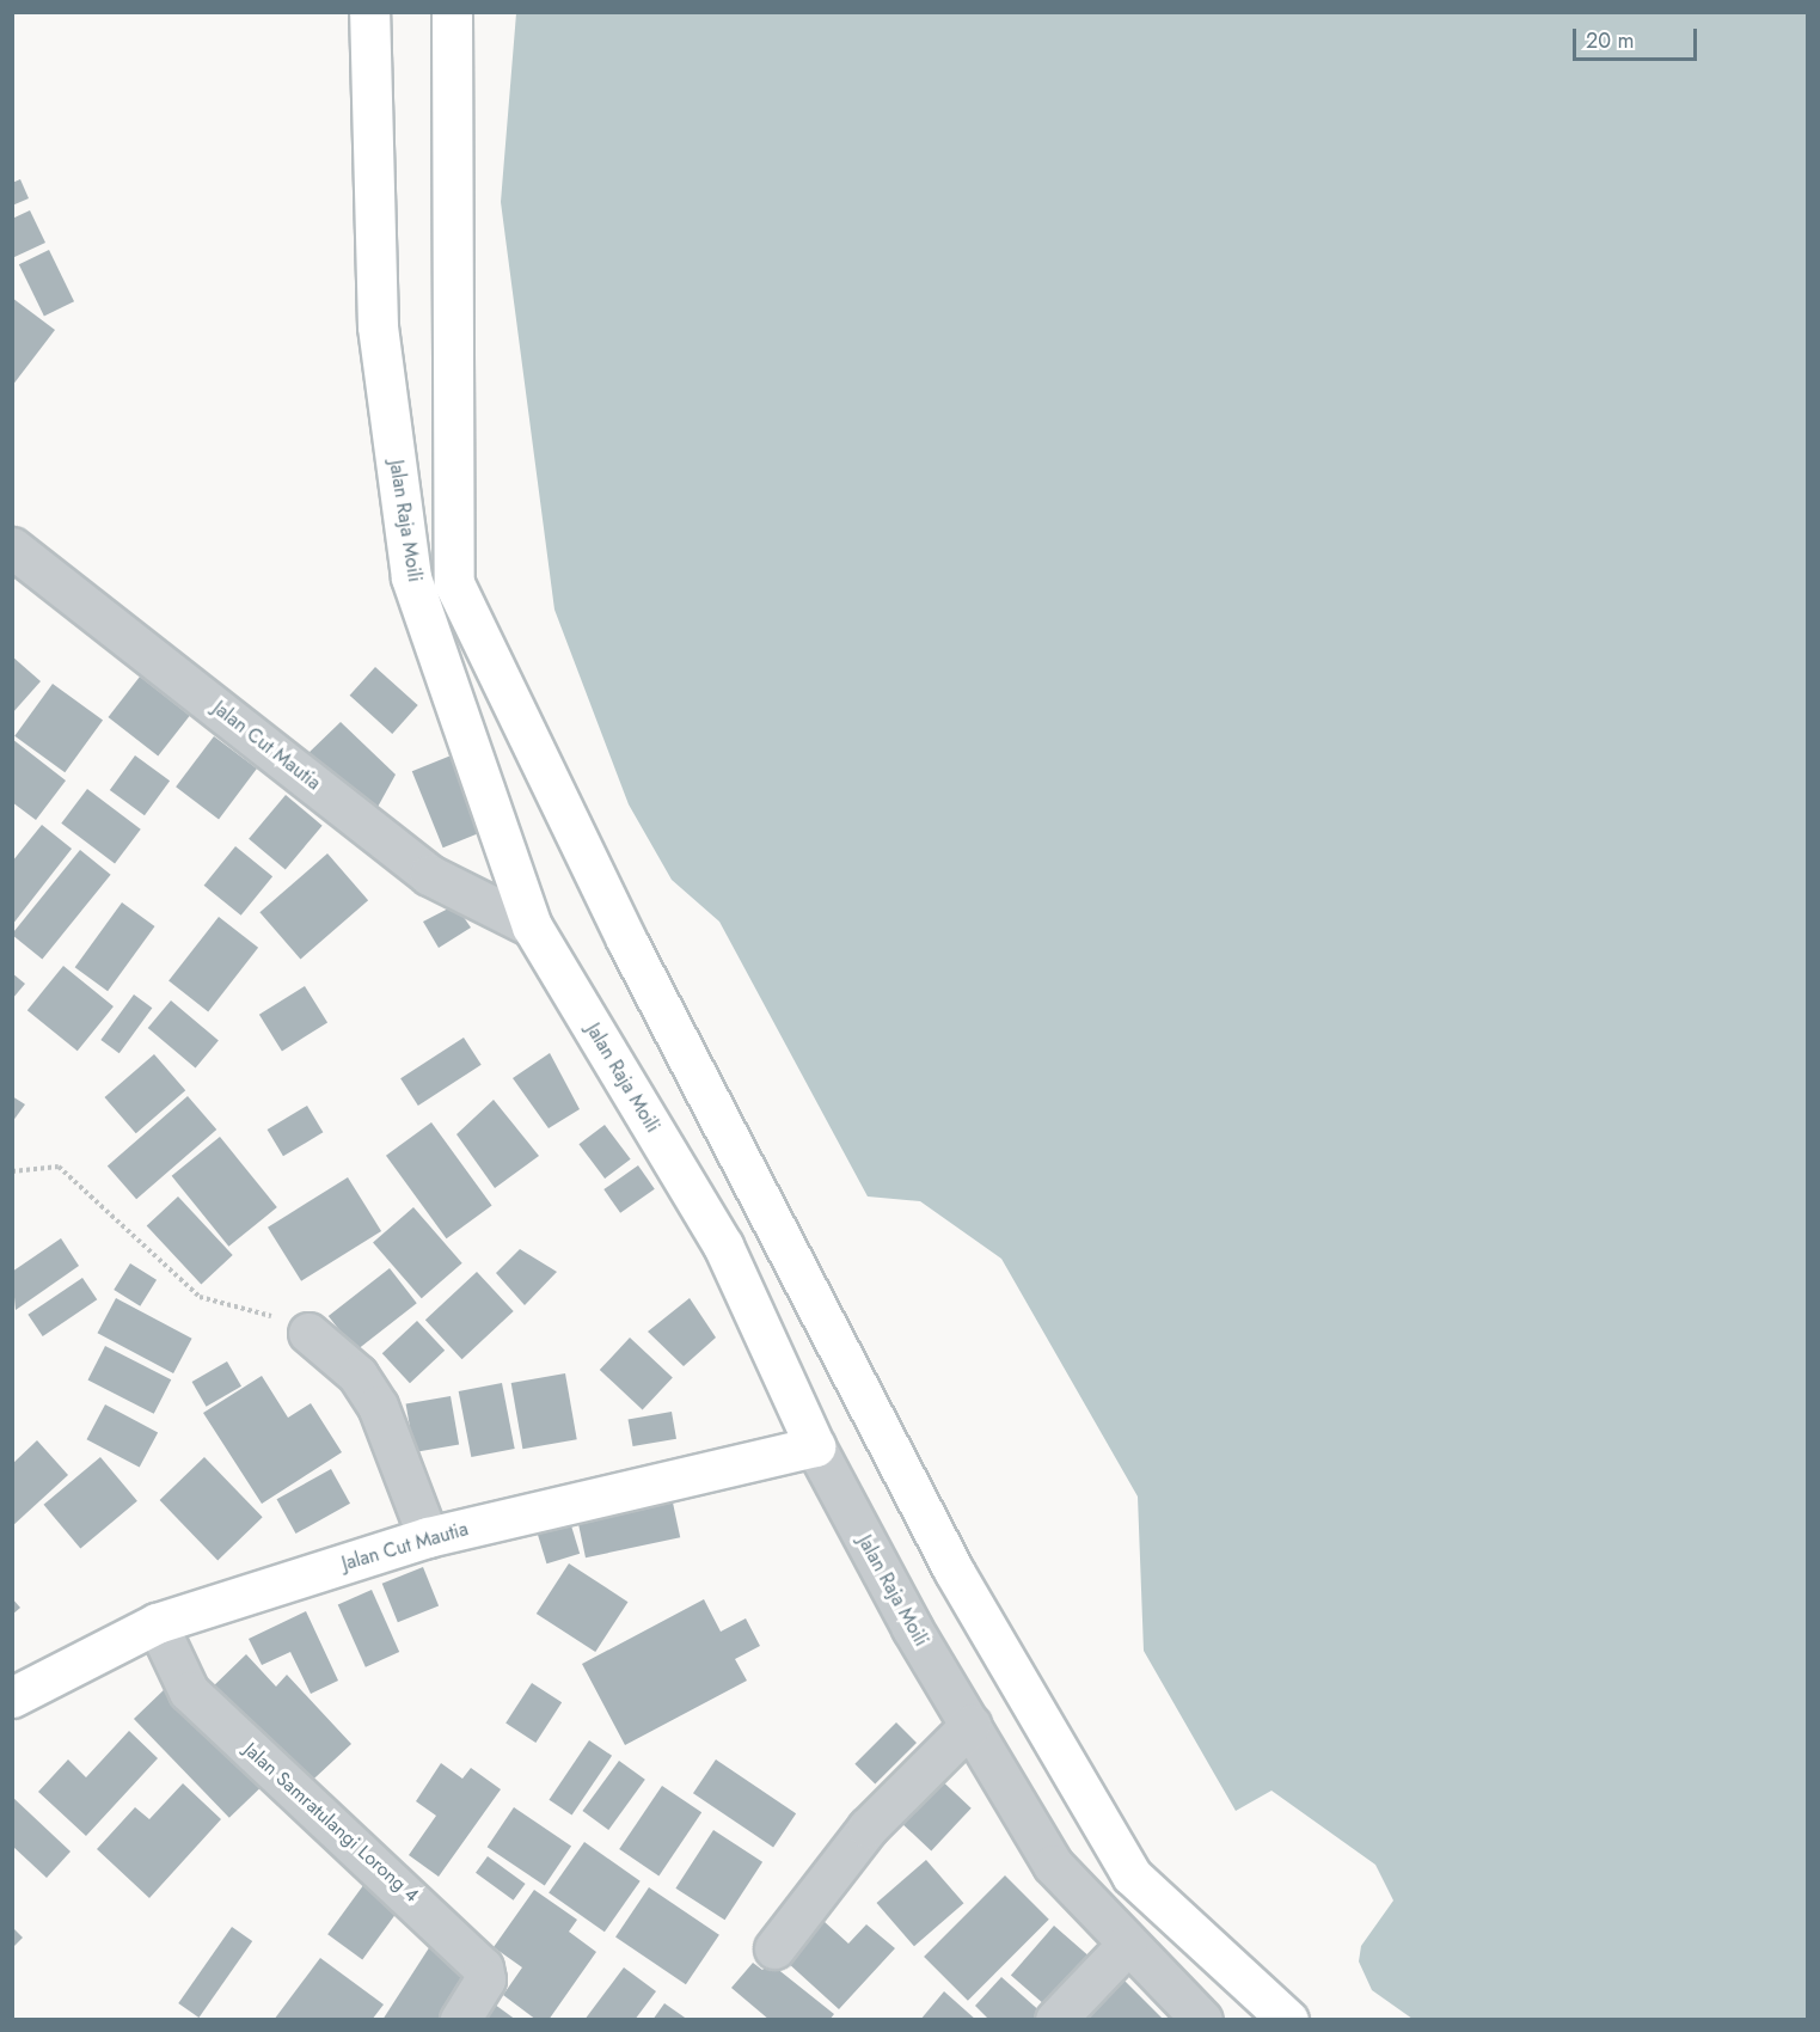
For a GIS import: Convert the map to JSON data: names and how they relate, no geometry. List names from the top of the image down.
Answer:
{
  "streets": {
    "street": ["Jalan Raja Moili", "Jalan Cut Mautia", "Jalan Samratulangi Lorong 4"]
  },
  "crossings": [
    ["Jalan Raja Moili", "Jalan Cut Mautia"],
    ["Jalan Cut Mautia", "Jalan Samratulangi Lorong 4"]
  ],
  "scale_bar": "20 m"
}
